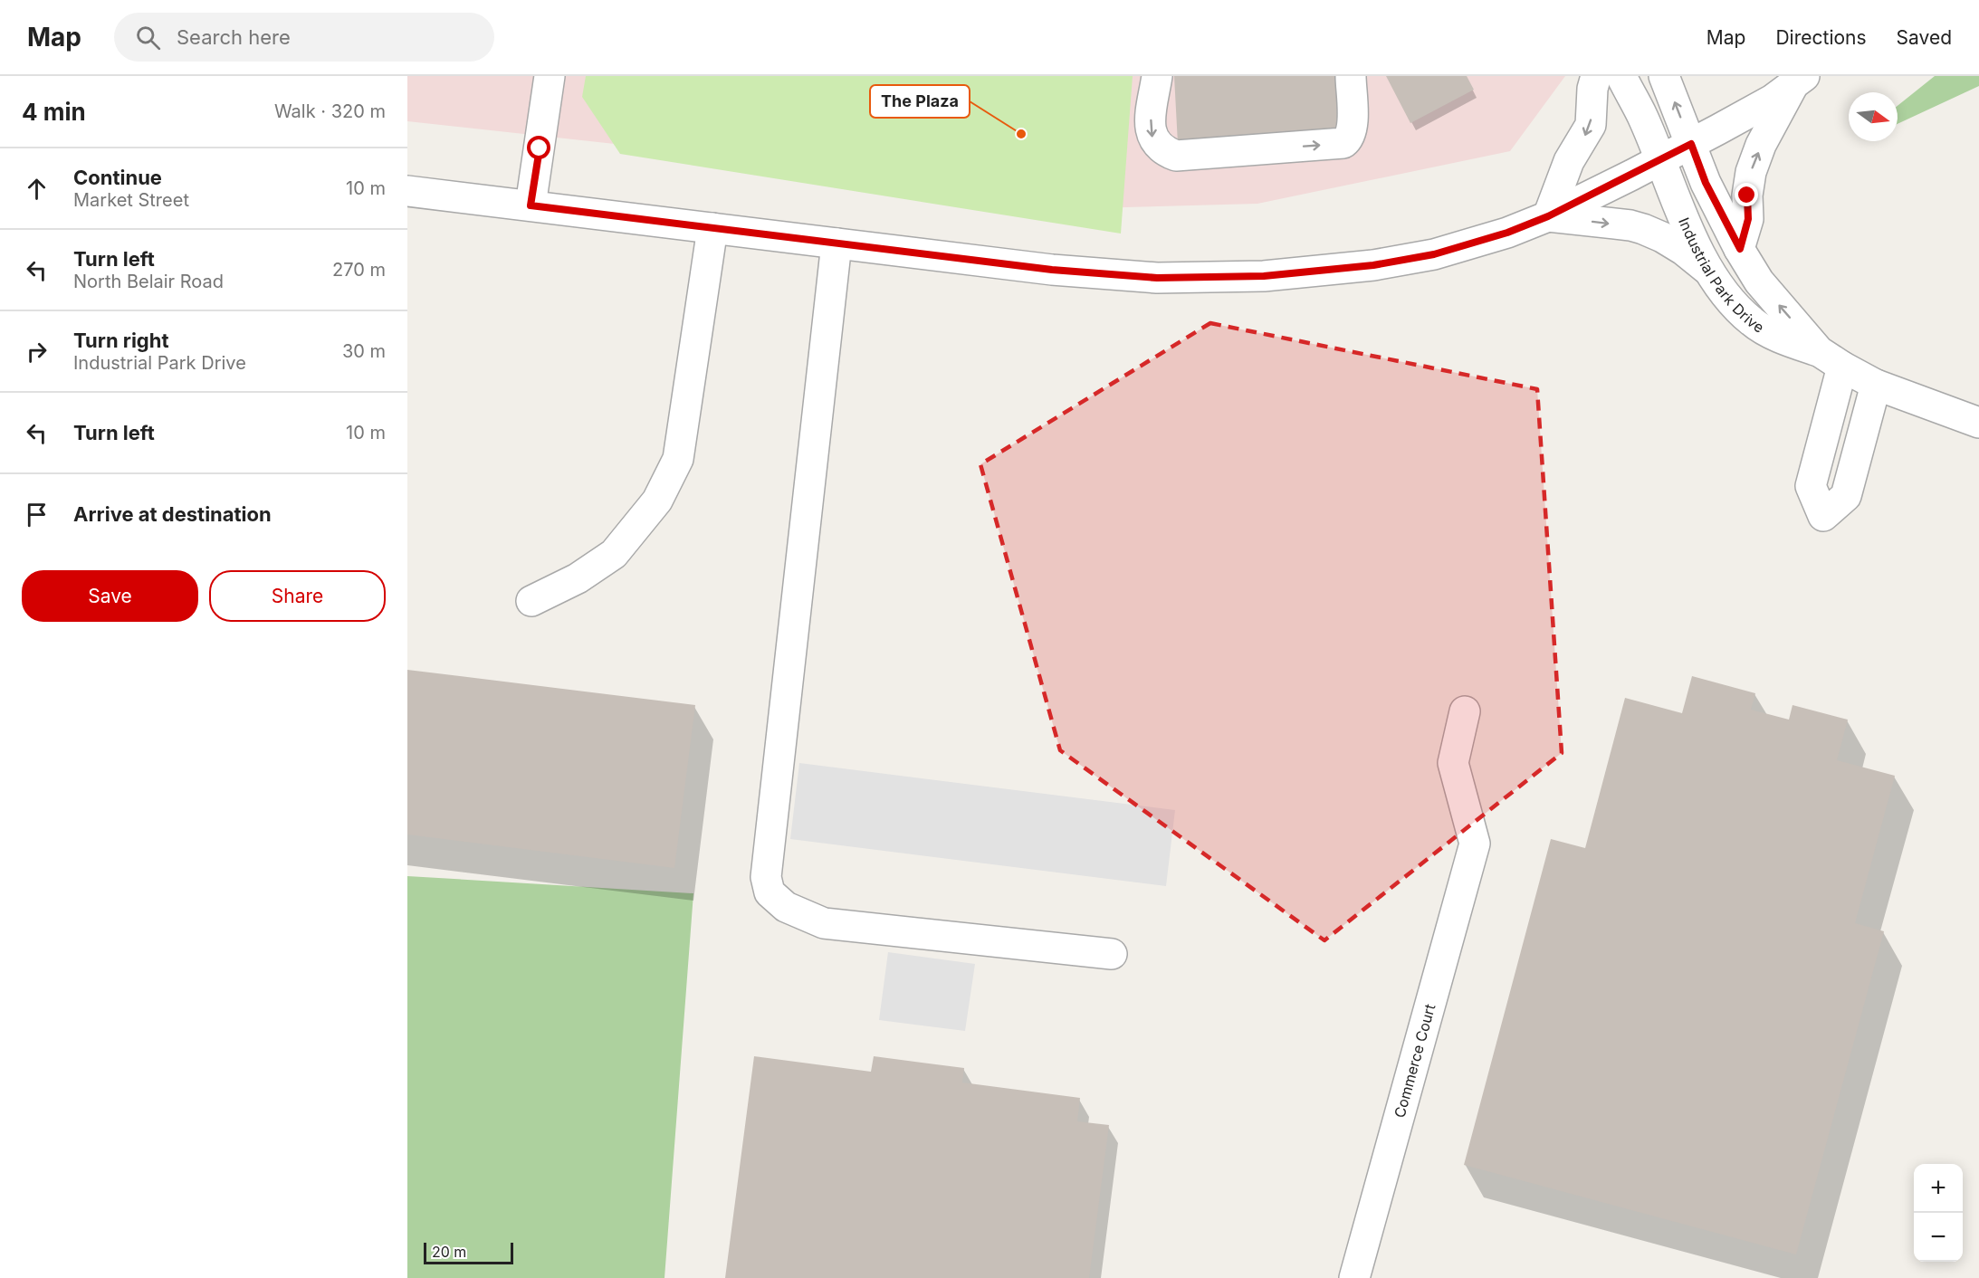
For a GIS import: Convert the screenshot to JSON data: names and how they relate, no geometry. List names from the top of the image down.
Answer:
{
  "streets": {
    "street": ["Industrial Park Drive", "Commerce Court"]
  },
  "places": ["The Plaza"],
  "scale_bar": "20 m",
  "north": "right",
  "page": {
    "header": "Map",
    "search": "Search here",
    "nav": ["Map", "Directions", "Saved"],
    "heading": ["4 min", "Walk · 320 m"],
    "list": [
      ["Continue", "Market Street", "10 m"],
      ["Turn left", "North Belair Road", "270 m"],
      ["Turn right", "Industrial Park Drive", "30 m"],
      ["Turn left", "10 m"],
      "Arrive at destination"
    ],
    "buttons": ["Save", "Share"],
    "map_buttons": ["+", "−"],
    "scale": "20 m"
  }
}
